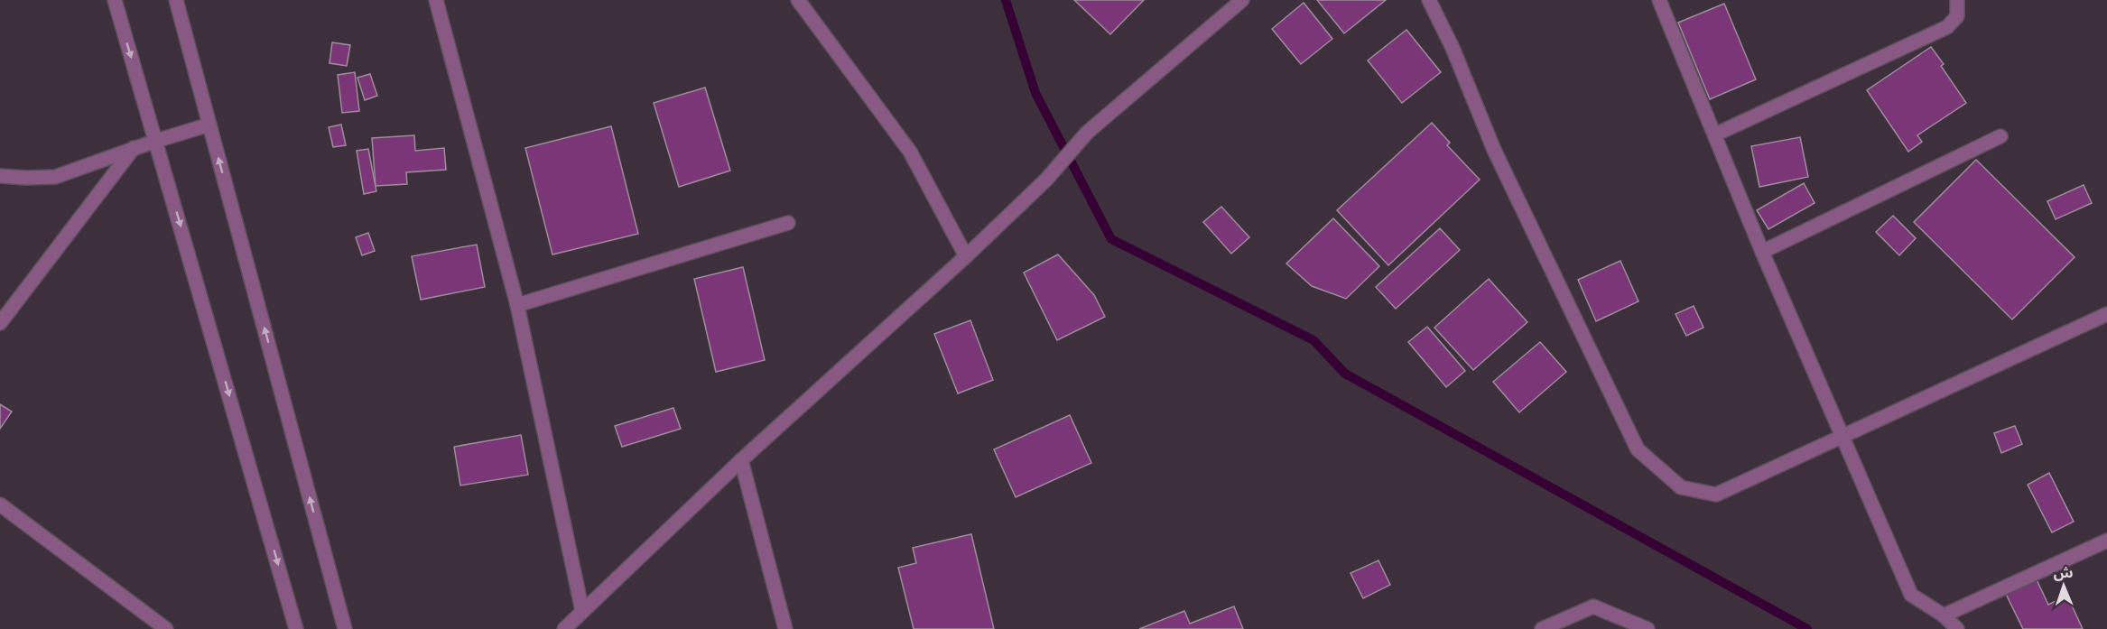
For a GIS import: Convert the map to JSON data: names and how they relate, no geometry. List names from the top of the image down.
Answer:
{
  "north": "top"
}
